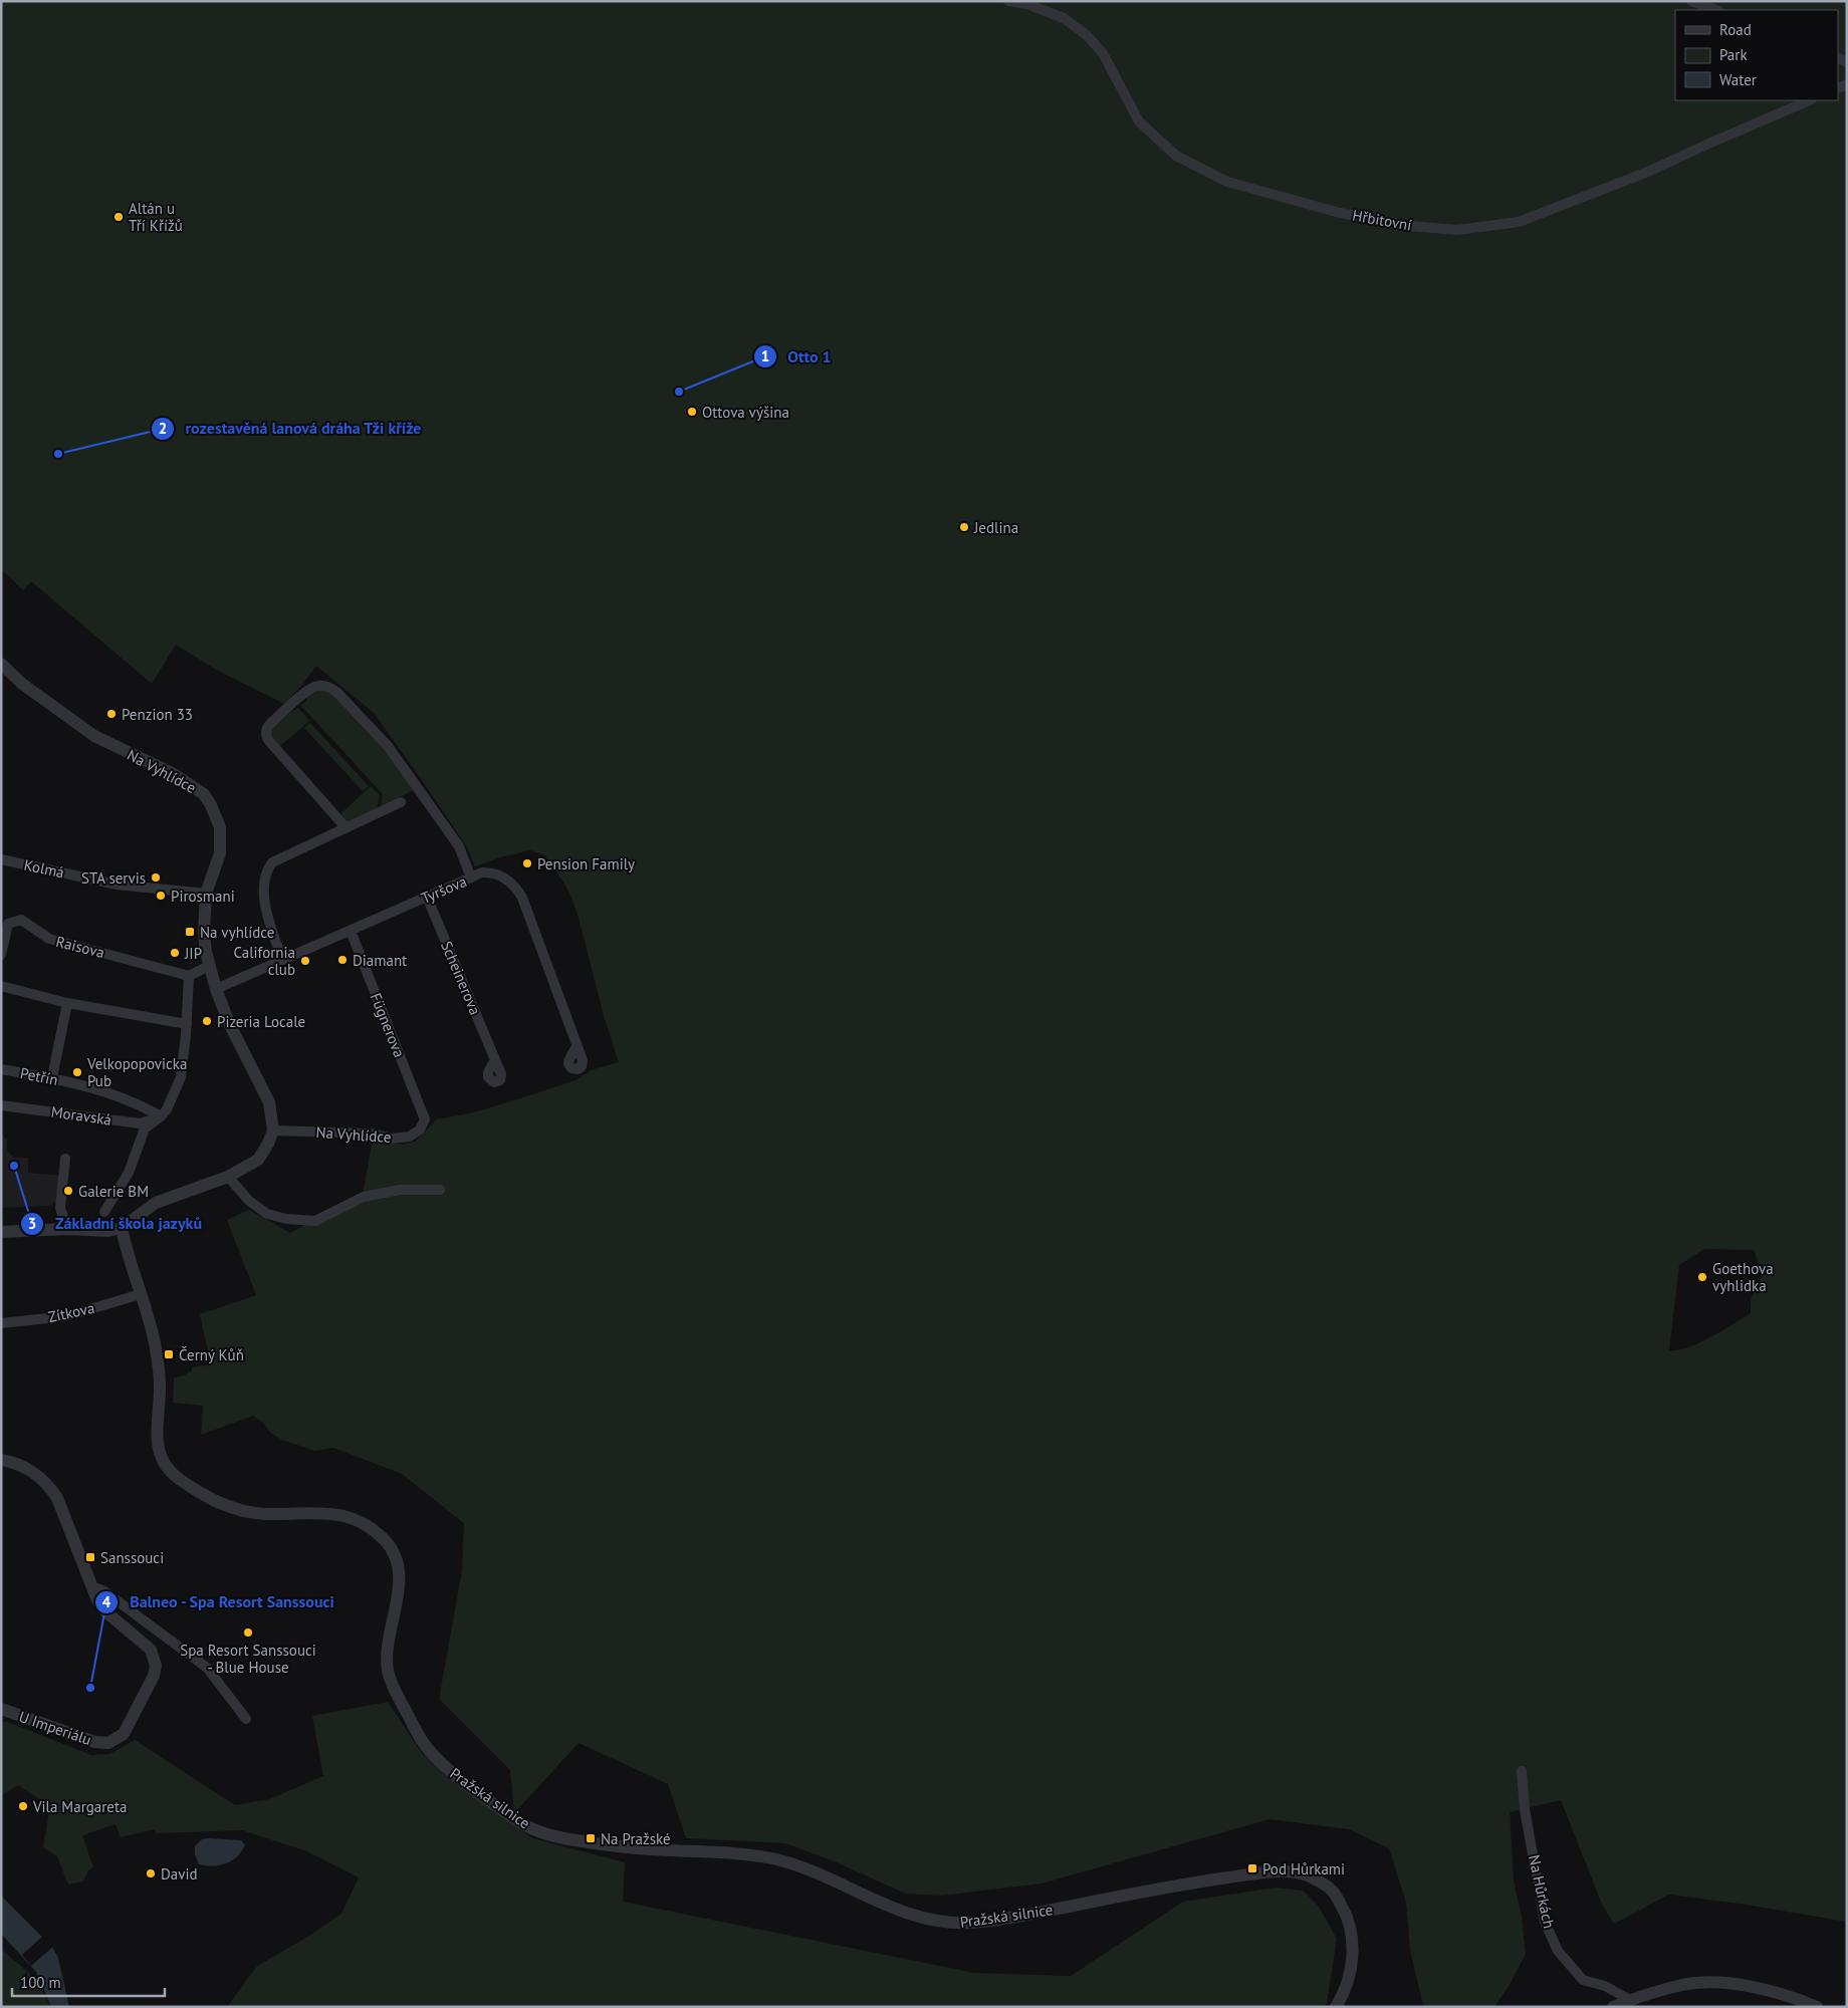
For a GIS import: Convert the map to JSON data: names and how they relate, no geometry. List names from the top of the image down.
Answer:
{
  "streets": {
    "street": [
      "Hřbitovní",
      "Na Vyhlídce",
      "Kolmá",
      "Tyršova",
      "Raisova",
      "Scheinerova",
      "Fügnerova",
      "Petřín",
      "Moravská",
      "Zítkova",
      "U Imperiálu",
      "Pražská silnice",
      "Na Hůrkách"
    ]
  },
  "crossings": [
    ["Na Vyhlídce", "Kolmá"],
    ["Na Vyhlídce", "Tyršova"],
    ["Na Vyhlídce", "Fügnerova"],
    ["Tyršova", "Scheinerova"],
    ["Tyršova", "Fügnerova"],
    ["Petřín", "Moravská"],
    ["Zítkova", "Pražská silnice"]
  ],
  "places": {
    "other": [
      "Altán u Tří Křížů",
      "Otto 1",
      "Ottova výšina",
      "rozestavěná lanová dráha Tži kříže",
      "Jedlina",
      "Penzion 33",
      "Pension Family",
      "STA servis",
      "Pirosmani",
      "JIP",
      "Diamant",
      "California club",
      "Pizeria Locale",
      "Velkopopovicka Pub",
      "Základní škola jazyků",
      "Galerie BM",
      "Goethova vyhlidka",
      "Spa Resort Sanssouci - Blue House",
      "Balneo - Spa Resort Sanssouci",
      "Vila Margareta",
      "David"
    ],
    "transit": [
      "Na vyhlídce",
      "Černý Kůň",
      "Sanssouci",
      "Na Pražské",
      "Pod Hůrkami"
    ]
  },
  "legend": ["Road", "Park", "Water"],
  "scale_bar": "100 m"
}
